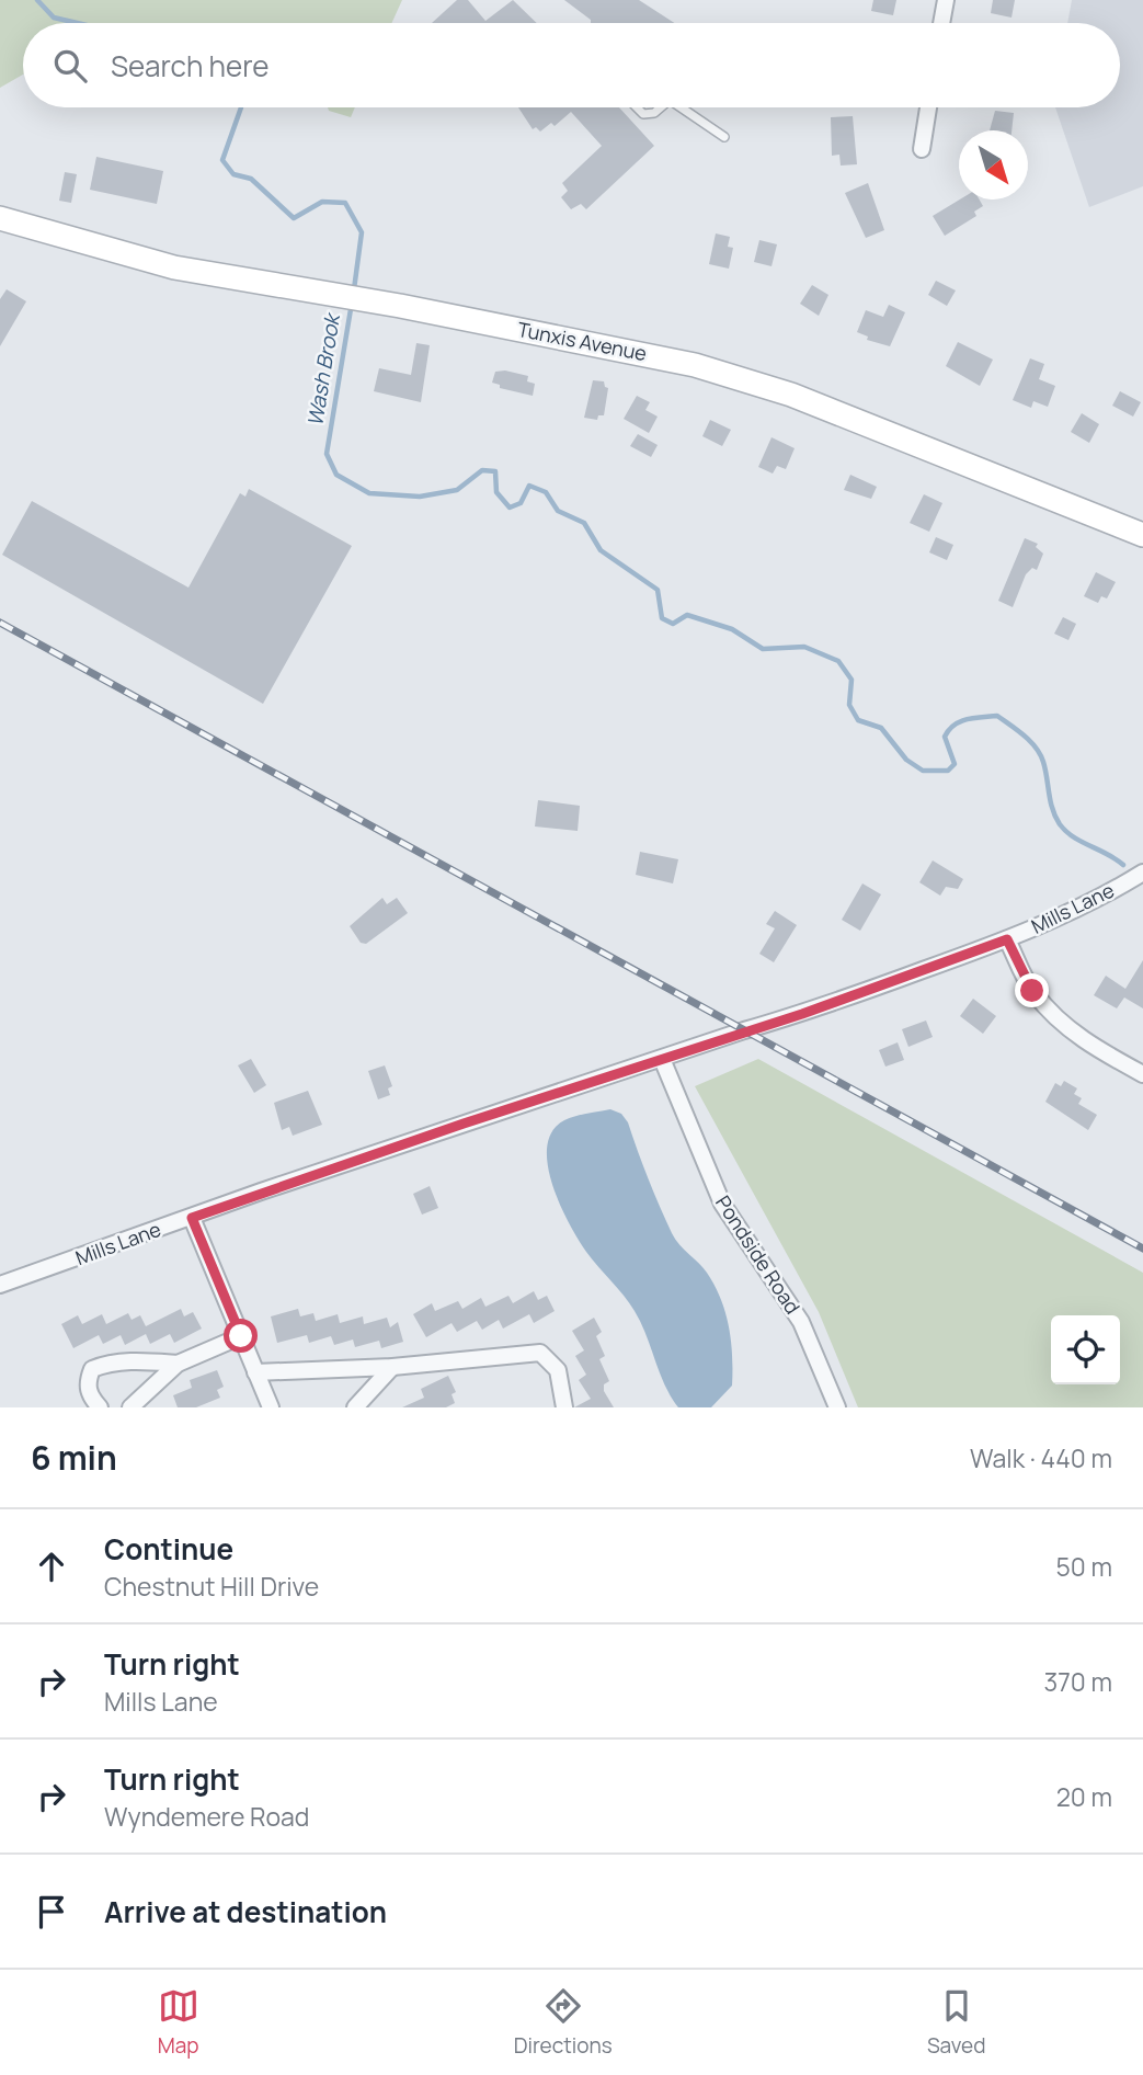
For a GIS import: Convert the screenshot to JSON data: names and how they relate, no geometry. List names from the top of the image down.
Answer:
{
  "streets": {
    "main road": ["Tunxis Avenue"],
    "street": ["Mills Lane", "Pondside Road"]
  },
  "crossings": [
    ["Mills Lane", "Pondside Road"]
  ],
  "water": ["Wash Brook"],
  "north": "bottom right",
  "page": {
    "search": "Search here",
    "heading": ["6 min", "Walk · 440 m"],
    "list": [
      ["Continue", "Chestnut Hill Drive", "50 m"],
      ["Turn right", "Mills Lane", "370 m"],
      ["Turn right", "Wyndemere Road", "20 m"],
      "Arrive at destination"
    ],
    "nav": ["Map", "Directions", "Saved"]
  }
}
